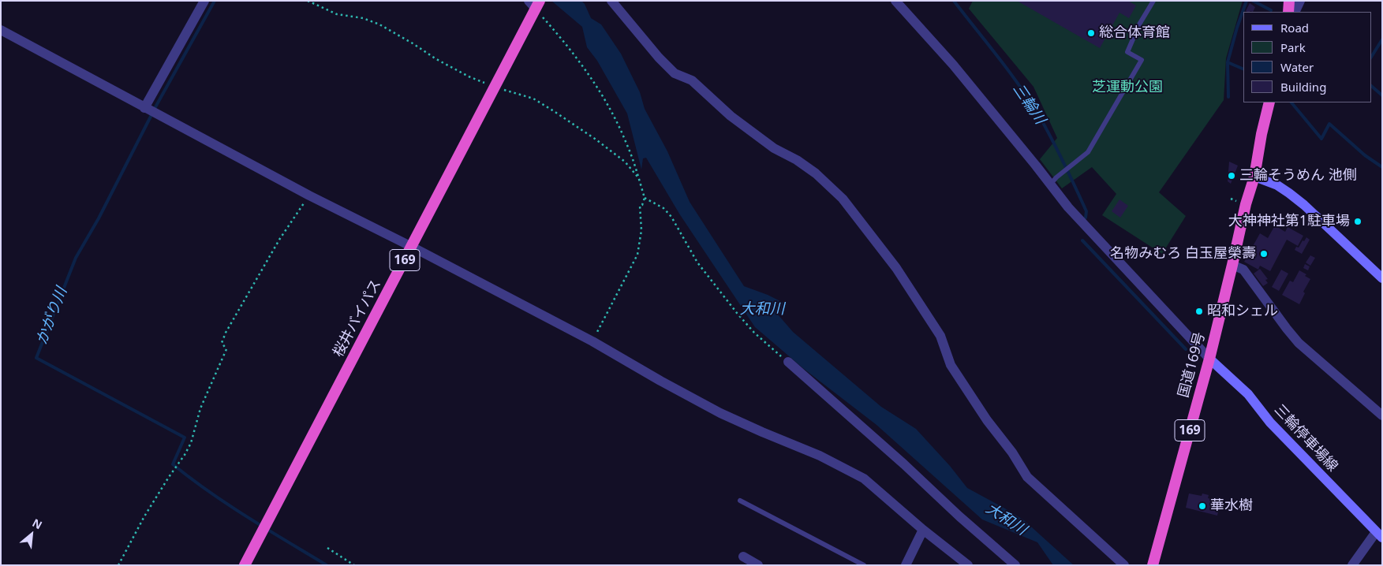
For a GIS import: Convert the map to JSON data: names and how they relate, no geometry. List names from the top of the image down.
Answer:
{
  "streets": {
    "highway": ["169", "桜井バイパス", "国道169号"],
    "main road": ["三輪停車場線"]
  },
  "crossings": [
    ["国道169号", "三輪停車場線"]
  ],
  "water": ["三輪川", "大和川", "かがり川"],
  "parks": ["芝運動公園"],
  "places": [
    "総合体育館",
    "三輪そうめん 池側",
    "大神神社第1駐車場",
    "名物みむろ 白玉屋榮壽",
    "昭和シェル",
    "華水樹"
  ],
  "legend": [
    "Road",
    "Park",
    "Water",
    "Building"
  ],
  "north": "top right"
}
